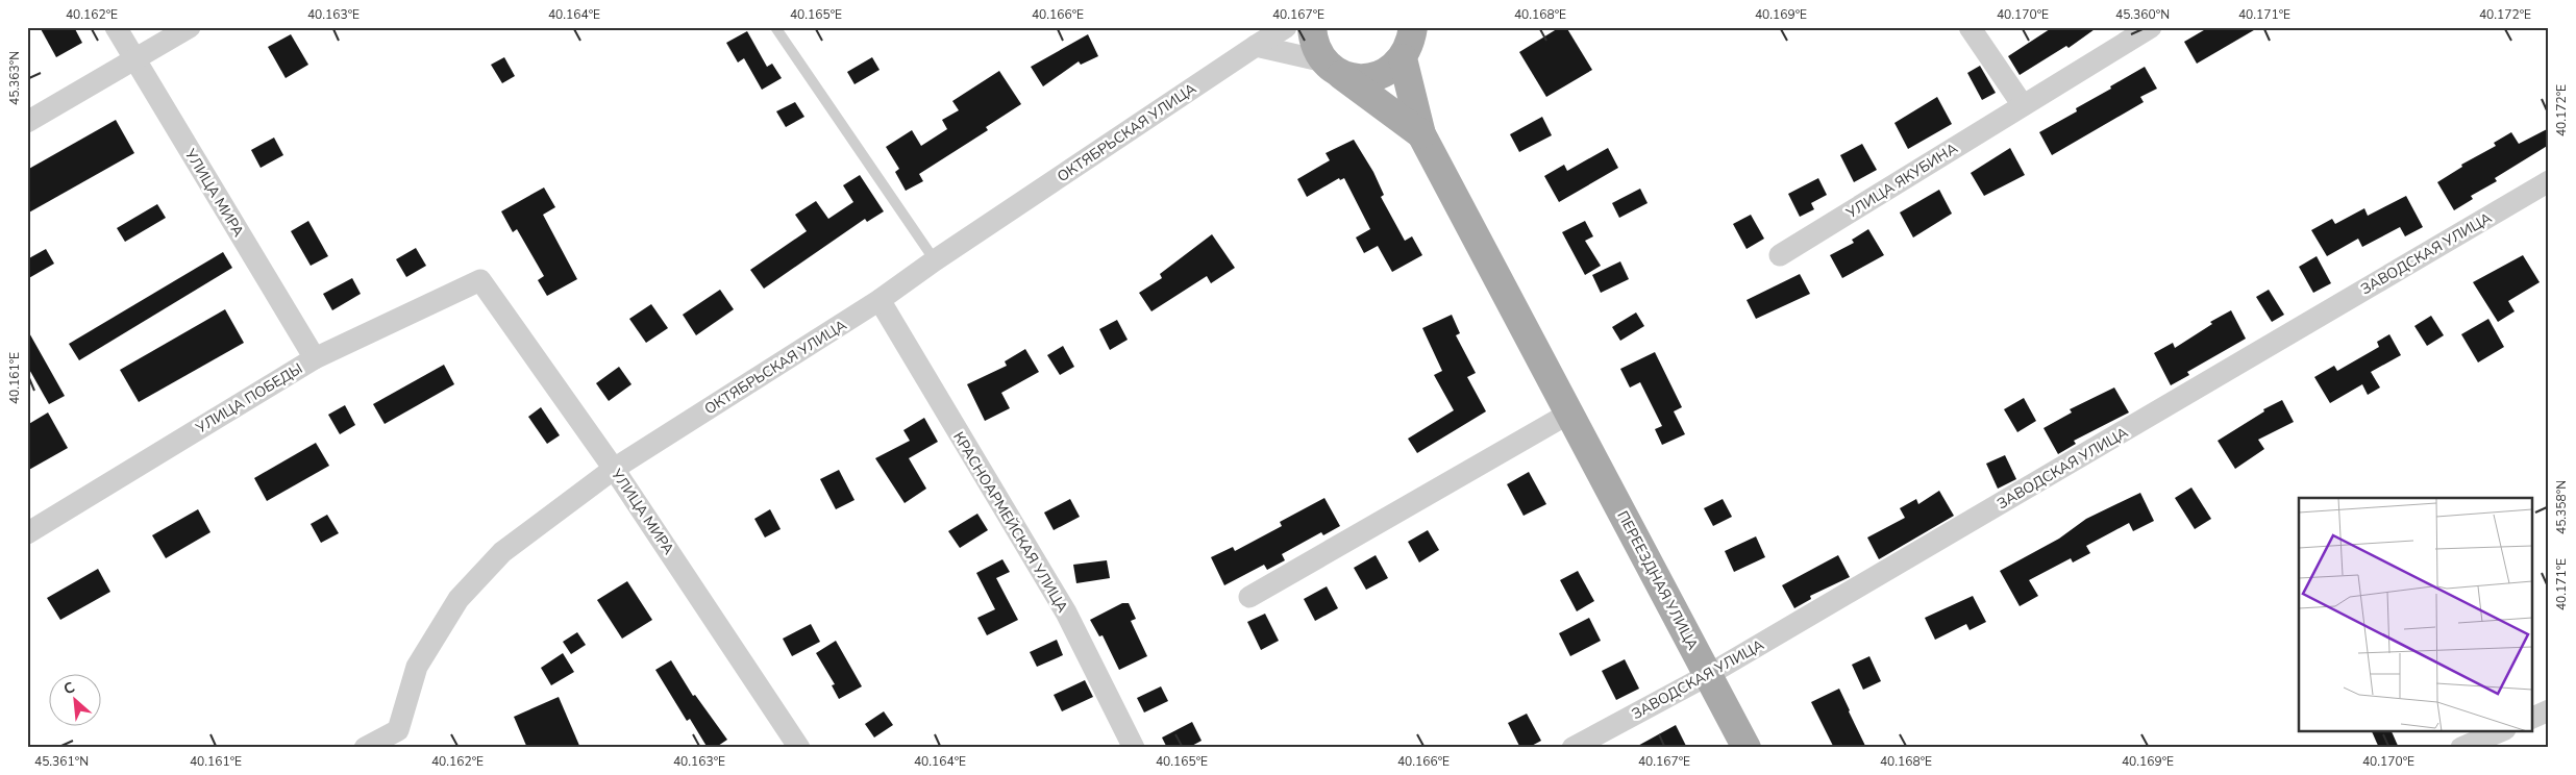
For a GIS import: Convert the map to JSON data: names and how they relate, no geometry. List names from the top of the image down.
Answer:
{
  "streets": {
    "main road": ["ПЕРЕЕЗДНАЯ УЛИЦА"],
    "street": [
      "ОКТЯБРЬСКАЯ УЛИЦА",
      "УЛИЦА ЯКУБИНА",
      "УЛИЦА МИРА",
      "ЗАВОДСКАЯ УЛИЦА",
      "УЛИЦА ПОБЕДЫ",
      "КРАСНОАРМЕЙСКАЯ УЛИЦА"
    ]
  },
  "crossings": [
    ["ОКТЯБРЬСКАЯ УЛИЦА", "УЛИЦА МИРА"],
    ["ОКТЯБРЬСКАЯ УЛИЦА", "КРАСНОАРМЕЙСКАЯ УЛИЦА"],
    ["УЛИЦА МИРА", "УЛИЦА ПОБЕДЫ"],
    ["ЗАВОДСКАЯ УЛИЦА", "ПЕРЕЕЗДНАЯ УЛИЦА"]
  ],
  "north": "top left",
  "coordinates": [
    "40.162°E",
    "40.163°E",
    "40.164°E",
    "40.165°E",
    "40.166°E",
    "40.167°E",
    "40.168°E",
    "40.169°E",
    "40.170°E",
    "45.360°N",
    "40.171°E",
    "40.172°E",
    "45.363°N",
    "40.161°E",
    "45.358°N",
    "45.361°N"
  ]
}
